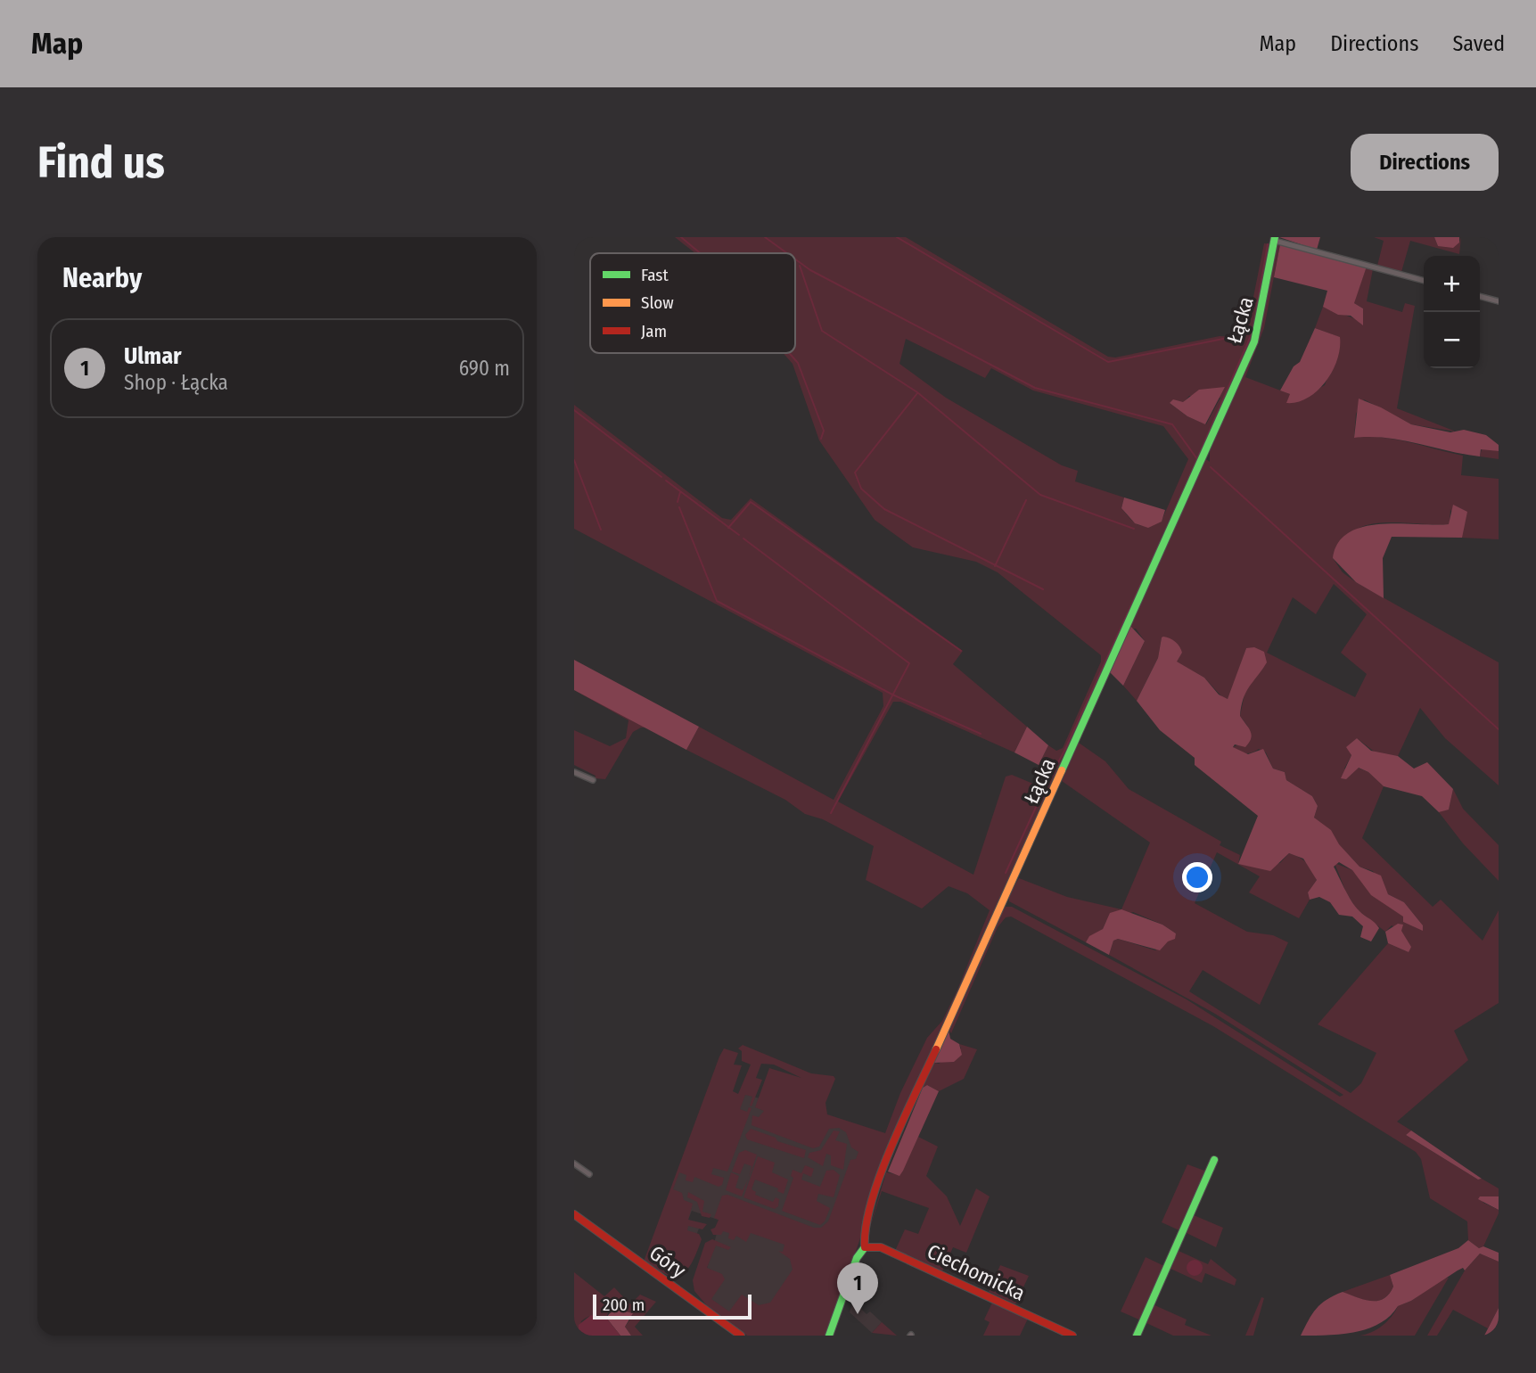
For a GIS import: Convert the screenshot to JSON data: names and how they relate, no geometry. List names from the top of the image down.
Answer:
{
  "streets": {
    "street": ["Łącka", "Góry", "Ciechomicka"]
  },
  "crossings": [
    ["Łącka", "Ciechomicka"]
  ],
  "legend": ["Fast", "Slow", "Jam"],
  "scale_bar": "200 m",
  "page": {
    "header": "Map",
    "nav": ["Map", "Directions", "Saved"],
    "buttons": "Directions",
    "title": "Find us",
    "heading": "Nearby",
    "map_buttons": ["+", "−"],
    "list": [
      {
        "mark": "1",
        "name": "Ulmar",
        "note": "Shop · Łącka",
        "value": "690 m"
      }
    ],
    "pins": "1",
    "scale": "200 m"
  }
}
